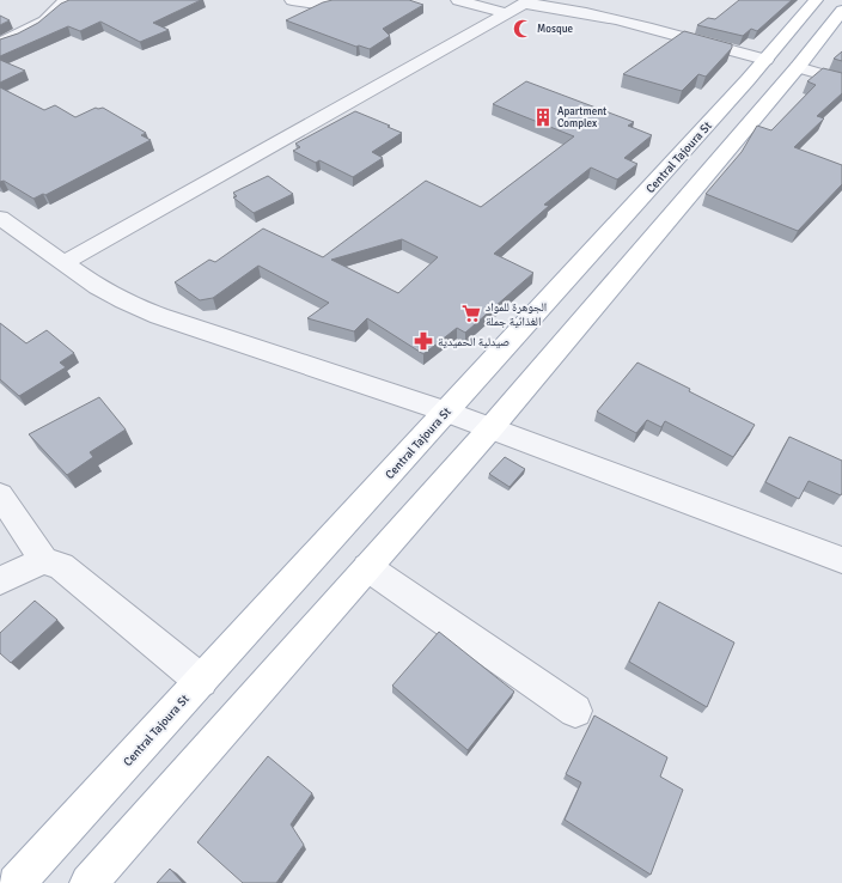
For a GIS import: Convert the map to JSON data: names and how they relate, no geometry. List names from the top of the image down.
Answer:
{
  "streets": {
    "main road": ["Central Tajoura St"]
  },
  "places": {
    "mosque": ["Mosque"],
    "building": ["Apartment Complex"],
    "supermarket": ["الجوهرة للمواد الغذائية جملة"],
    "pharmacy": ["صيدلية الحميدية"]
  }
}
